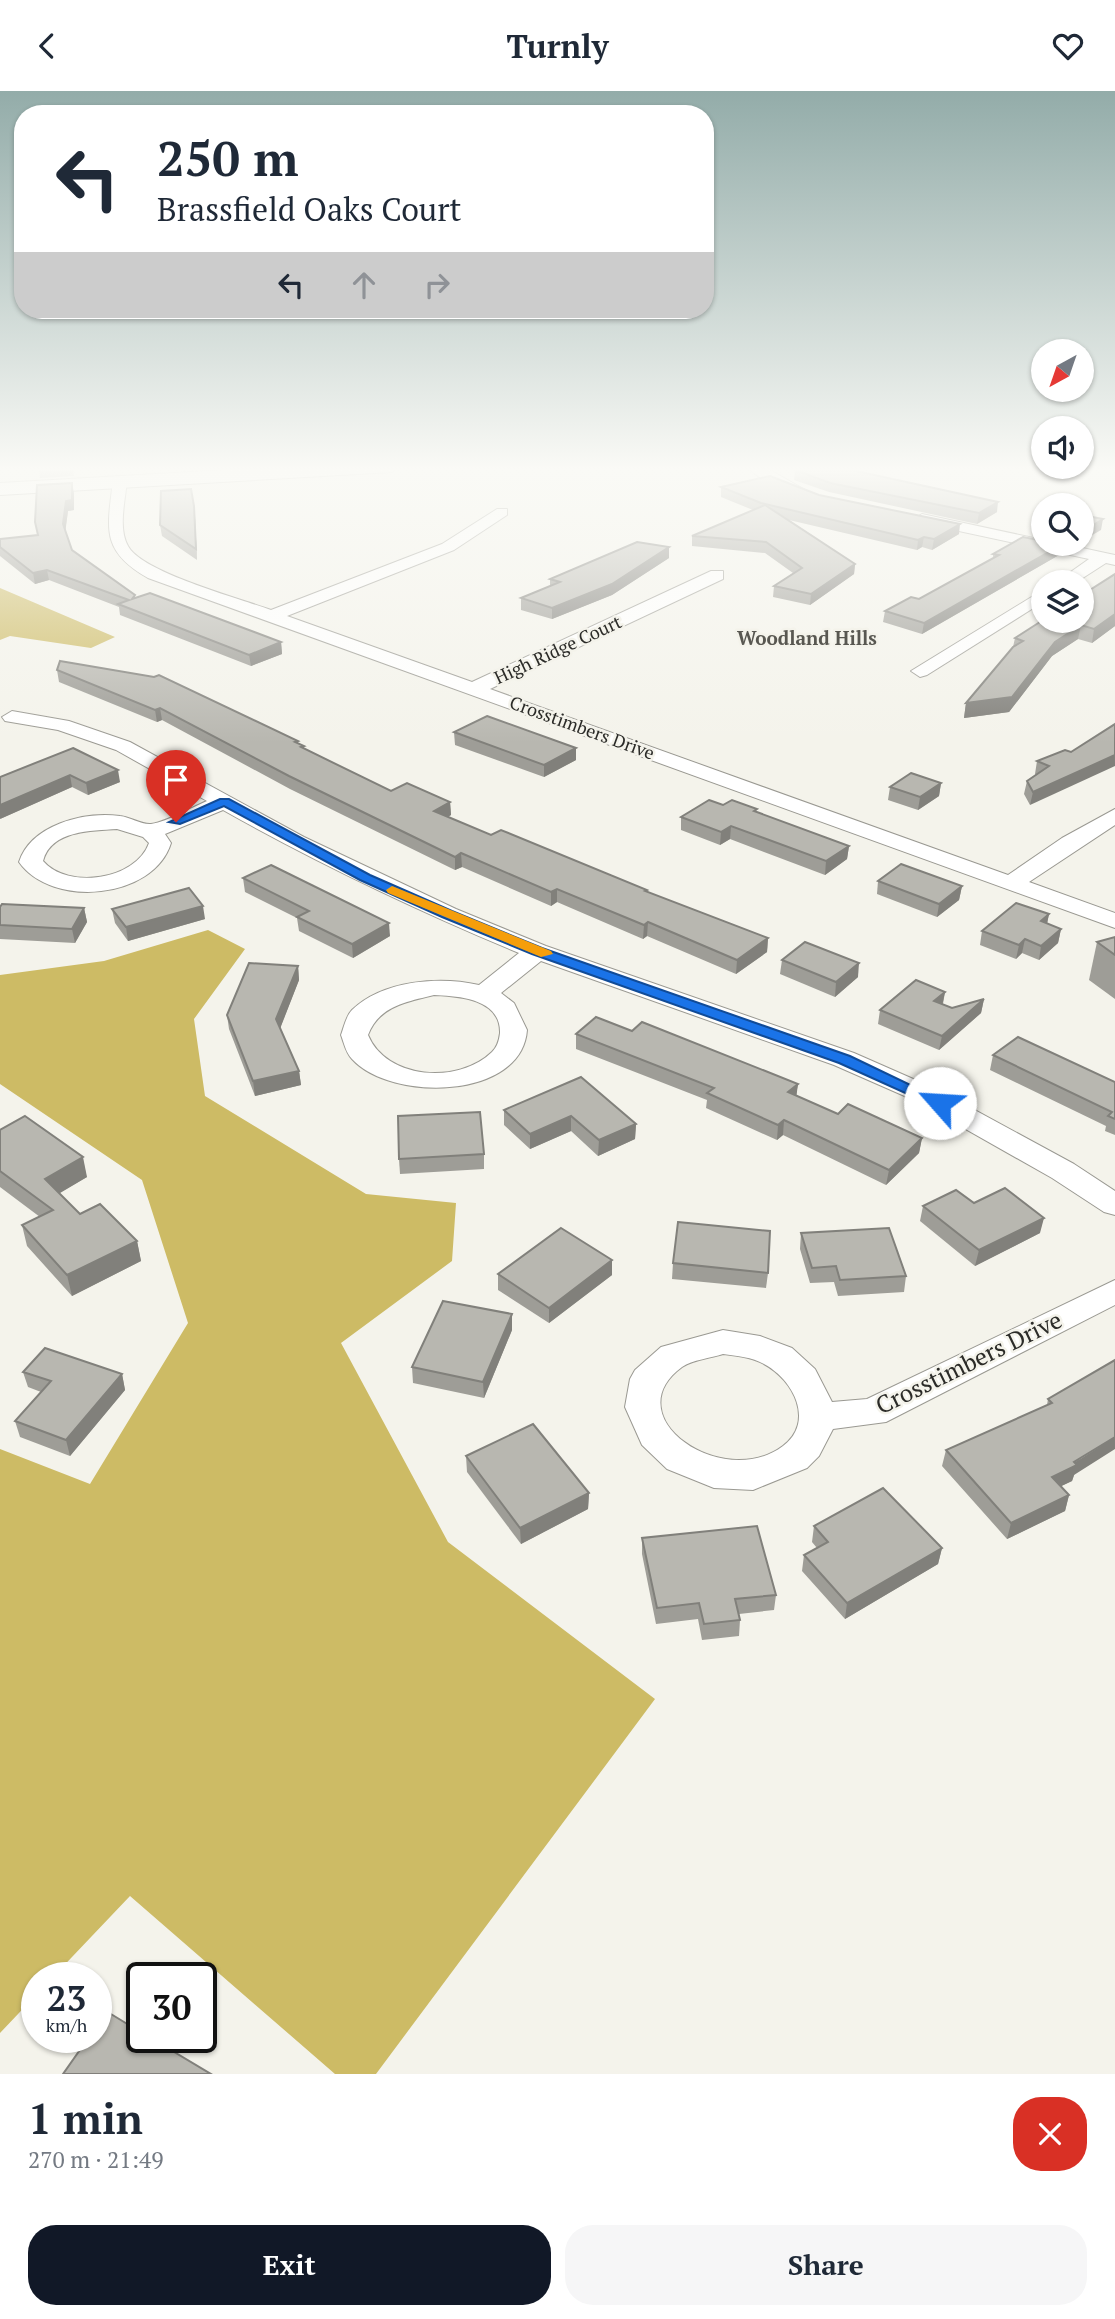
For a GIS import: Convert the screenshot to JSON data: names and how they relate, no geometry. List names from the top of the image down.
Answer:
{
  "streets": {
    "street": ["High Ridge Court", "Crosstimbers Drive"]
  },
  "crossings": [
    ["High Ridge Court", "Crosstimbers Drive"]
  ],
  "districts": ["Woodland Hills"],
  "north": "bottom left",
  "page": {
    "header": "Turnly",
    "turn": ["250 m", "Brassfield Oaks Court"],
    "speed": "23 km/h",
    "limit": "30",
    "heading": ["1 min", "270 m · 21:49"],
    "buttons": ["Exit", "Share"]
  }
}
